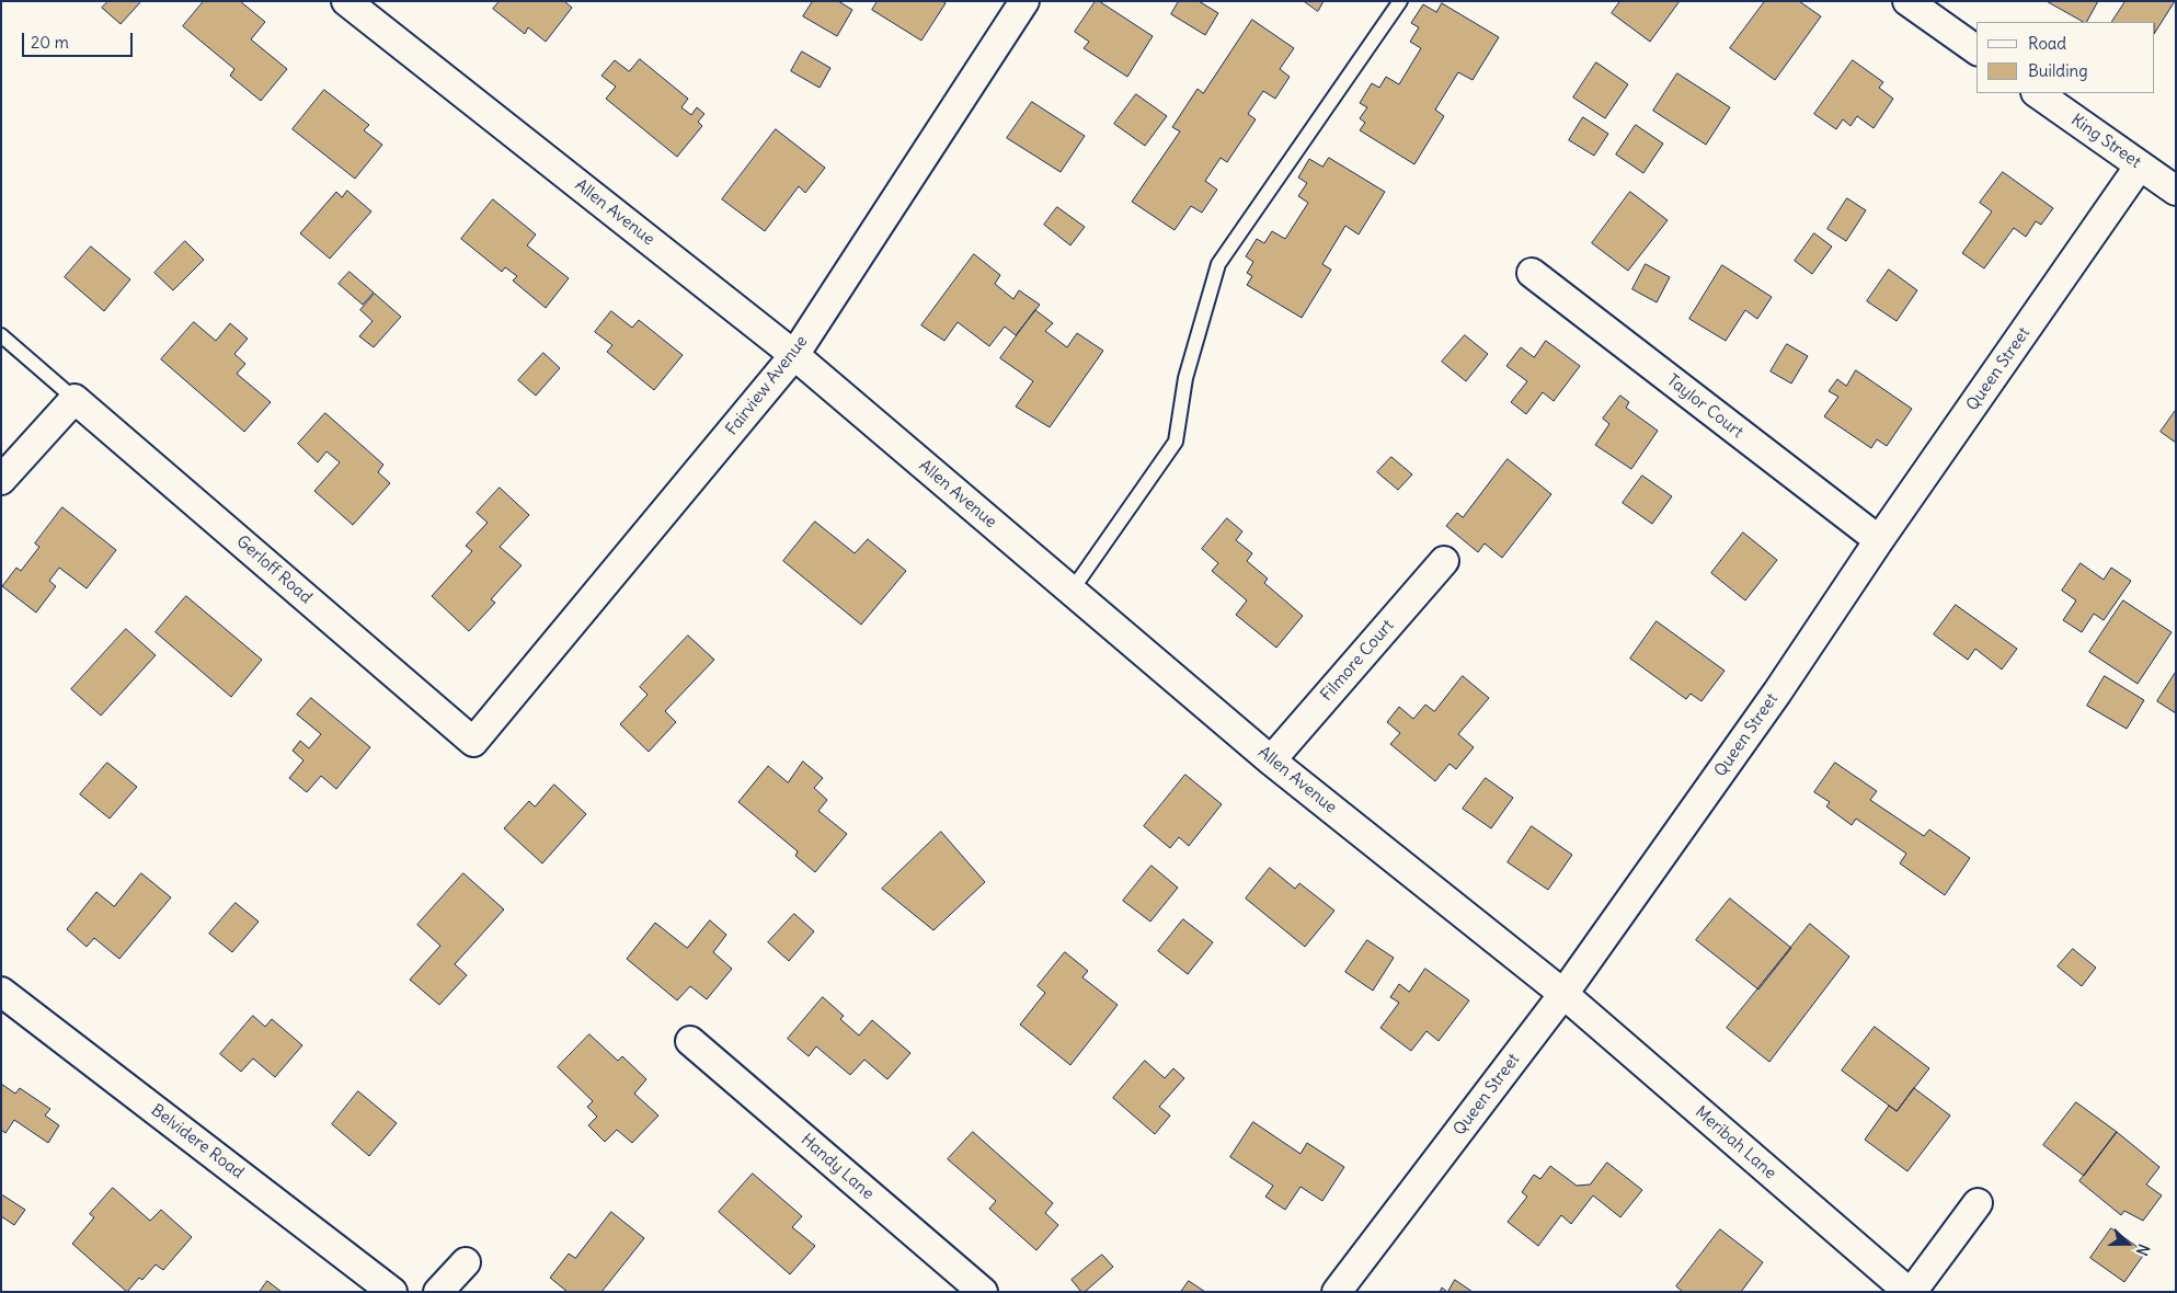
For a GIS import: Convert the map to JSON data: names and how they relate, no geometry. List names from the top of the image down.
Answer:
{
  "streets": {
    "street": [
      "King Street",
      "Allen Avenue",
      "Queen Street",
      "Fairview Avenue",
      "Taylor Court",
      "Gerloff Road",
      "Filmore Court",
      "Belvidere Road",
      "Meribah Lane",
      "Handy Lane"
    ]
  },
  "crossings": [
    ["King Street", "Queen Street"],
    ["Allen Avenue", "Queen Street"],
    ["Allen Avenue", "Fairview Avenue"],
    ["Allen Avenue", "Filmore Court"],
    ["Allen Avenue", "Meribah Lane"],
    ["Queen Street", "Taylor Court"],
    ["Queen Street", "Meribah Lane"],
    ["Fairview Avenue", "Gerloff Road"]
  ],
  "legend": ["Road", "Building"],
  "scale_bar": "20 m",
  "north": "right"
}
